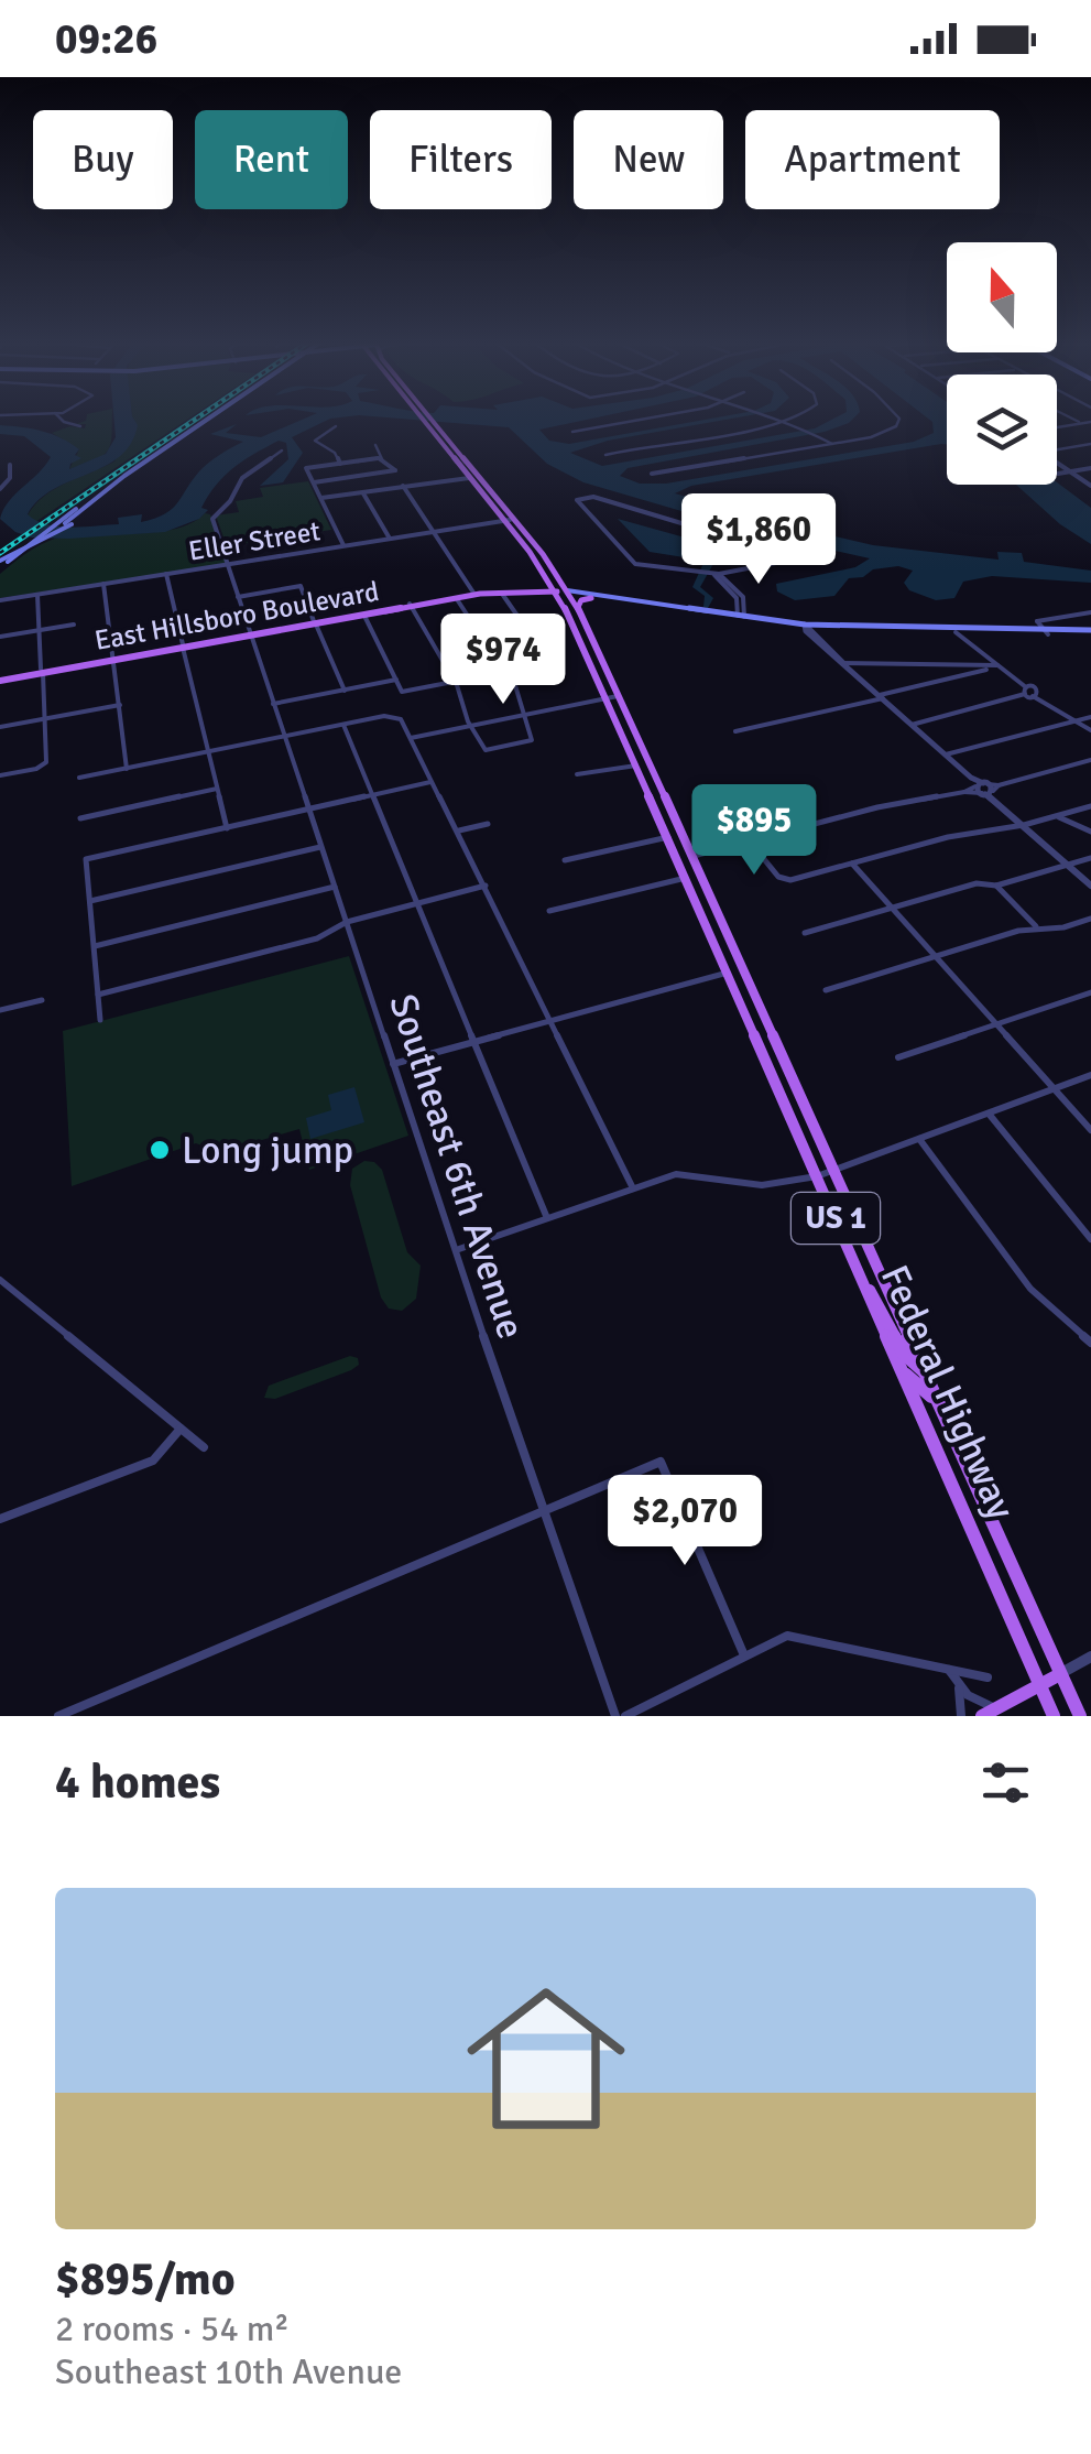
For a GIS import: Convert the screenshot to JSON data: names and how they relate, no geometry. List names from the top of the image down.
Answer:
{
  "streets": {
    "main road": ["East Hillsboro Boulevard", "US 1", "Federal Highway"],
    "street": ["Eller Street", "Southeast 6th Avenue"]
  },
  "crossings": [
    ["Eller Street", "Southeast 6th Avenue"],
    ["Eller Street", "US 1"],
    ["Eller Street", "Federal Highway"],
    ["East Hillsboro Boulevard", "Southeast 6th Avenue"],
    ["East Hillsboro Boulevard", "US 1"],
    ["East Hillsboro Boulevard", "Federal Highway"],
    ["US 1", "Federal Highway"]
  ],
  "places": ["Long jump"],
  "north": "top",
  "page": {
    "status": "09:26",
    "chip": [
      "Buy",
      "Rent",
      "Filters",
      "New",
      "Apartment"
    ],
    "price": [
      "$1,860",
      "$974",
      "$895",
      "$2,070"
    ],
    "heading": "4 homes",
    "list": [
      {
        "name": "$895/mo",
        "note": "2 rooms · 54 m² · Southeast 10th Avenue"
      }
    ]
  }
}
